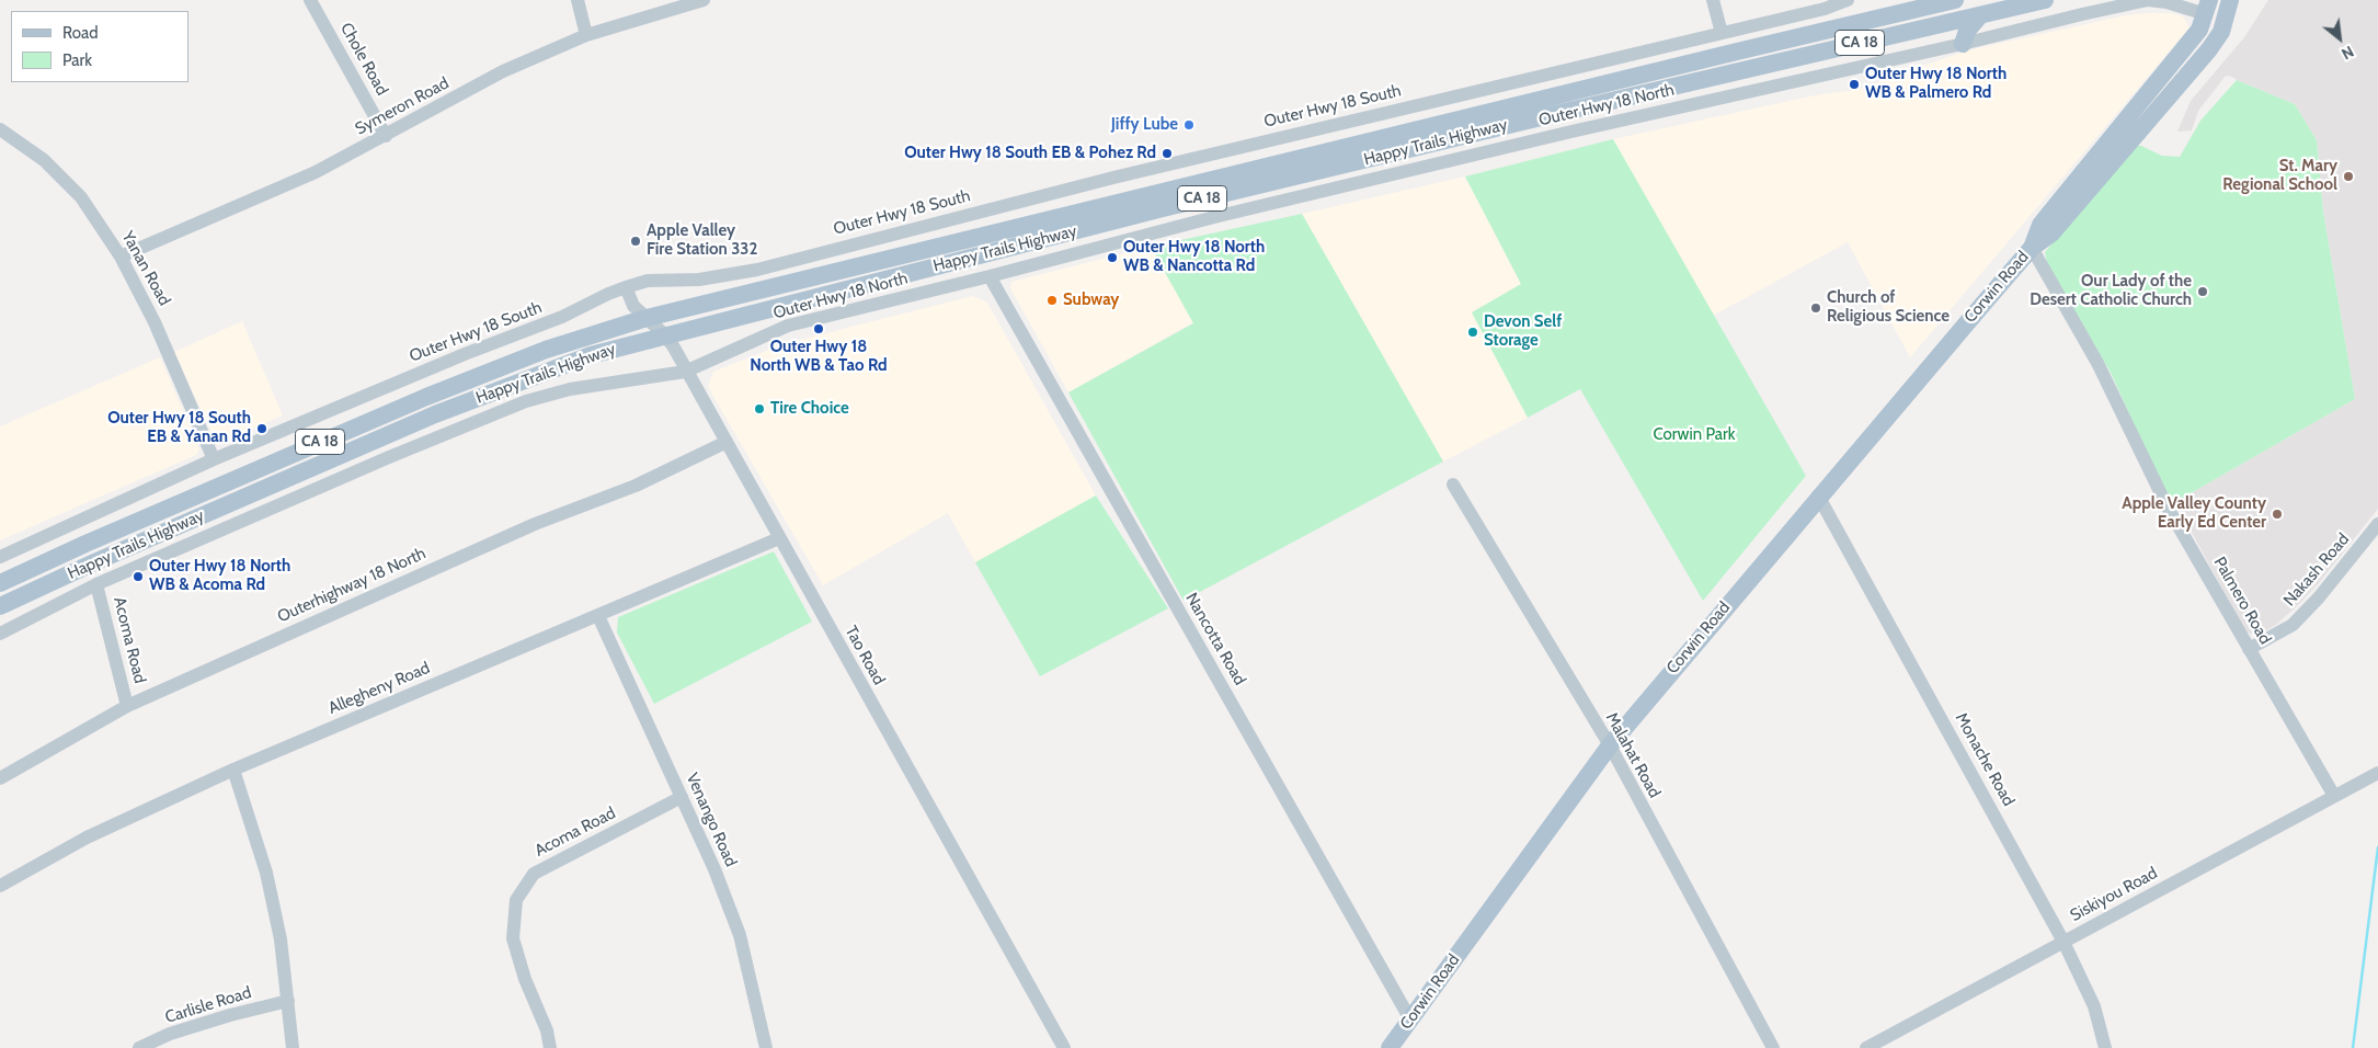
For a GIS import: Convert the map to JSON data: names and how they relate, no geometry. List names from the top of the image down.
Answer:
{
  "streets": {
    "main road": ["CA 18", "Happy Trails Highway", "Corwin Road"],
    "street": [
      "Chole Road",
      "Outer Hwy 18 North",
      "Symeron Road",
      "Outer Hwy 18 South",
      "Yanan Road",
      "Nakash Road",
      "Outerhighway 18 North",
      "Palmero Road",
      "Nancotta Road",
      "Acoma Road",
      "Tao Road",
      "Allegheny Road",
      "Malahat Road",
      "Monache Road",
      "Venango Road",
      "Siskiyou Road",
      "Carlisle Road"
    ]
  },
  "crossings": [
    ["Chole Road", "Symeron Road"],
    ["Outer Hwy 18 North", "Corwin Road"],
    ["Outer Hwy 18 North", "Nancotta Road"],
    ["Outer Hwy 18 North", "Acoma Road"],
    ["Outer Hwy 18 North", "Tao Road"],
    ["Symeron Road", "Yanan Road"],
    ["Outer Hwy 18 South", "Yanan Road"],
    ["Outer Hwy 18 South", "Tao Road"],
    ["Happy Trails Highway", "Tao Road"],
    ["Corwin Road", "Palmero Road"],
    ["Corwin Road", "Nancotta Road"],
    ["Corwin Road", "Malahat Road"],
    ["Corwin Road", "Monache Road"],
    ["Nakash Road", "Palmero Road"],
    ["Outerhighway 18 North", "Acoma Road"],
    ["Outerhighway 18 North", "Tao Road"],
    ["Palmero Road", "Siskiyou Road"],
    ["Acoma Road", "Venango Road"],
    ["Tao Road", "Allegheny Road"],
    ["Allegheny Road", "Venango Road"],
    ["Monache Road", "Siskiyou Road"]
  ],
  "parks": ["Corwin Park"],
  "places": [
    "Outer Hwy 18 North WB & Palmero Rd",
    "Jiffy Lube",
    "Outer Hwy 18 South EB & Pohez Rd",
    "St. Mary Regional School",
    "Apple Valley Fire Station 332",
    "Outer Hwy 18 North WB & Nancotta Rd",
    "Our Lady of the Desert Catholic Church",
    "Subway",
    "Church of Religious Science",
    "Outer Hwy 18 North WB & Tao Rd",
    "Devon Self Storage",
    "Tire Choice",
    "Outer Hwy 18 South EB & Yanan Rd",
    "Apple Valley County Early Ed Center",
    "Outer Hwy 18 North WB & Acoma Rd"
  ],
  "legend": ["Road", "Park"],
  "north": "bottom right"
}
